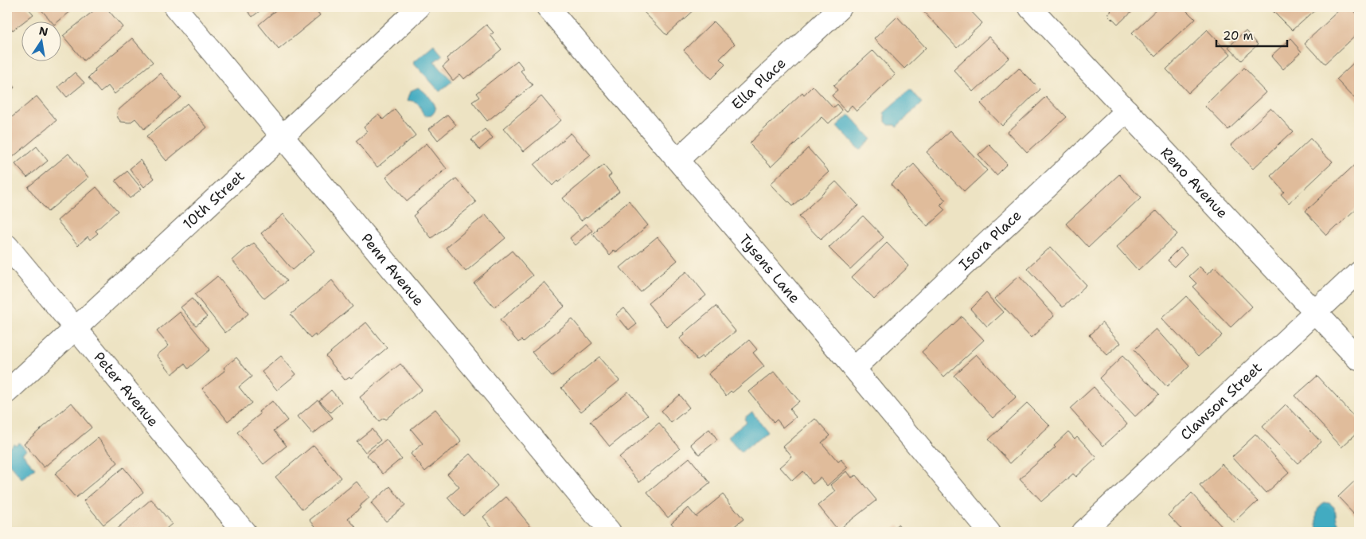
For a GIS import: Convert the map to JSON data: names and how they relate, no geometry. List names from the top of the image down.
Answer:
{
  "streets": {
    "street": [
      "Ella Place",
      "Reno Avenue",
      "10th Street",
      "Isora Place",
      "Tysens Lane",
      "Penn Avenue",
      "Peter Avenue",
      "Clawson Street"
    ]
  },
  "crossings": [
    ["Ella Place", "Tysens Lane"],
    ["Reno Avenue", "Isora Place"],
    ["Reno Avenue", "Clawson Street"],
    ["10th Street", "Penn Avenue"],
    ["10th Street", "Peter Avenue"],
    ["Isora Place", "Tysens Lane"]
  ],
  "scale_bar": "20 m",
  "north": "top"
}
